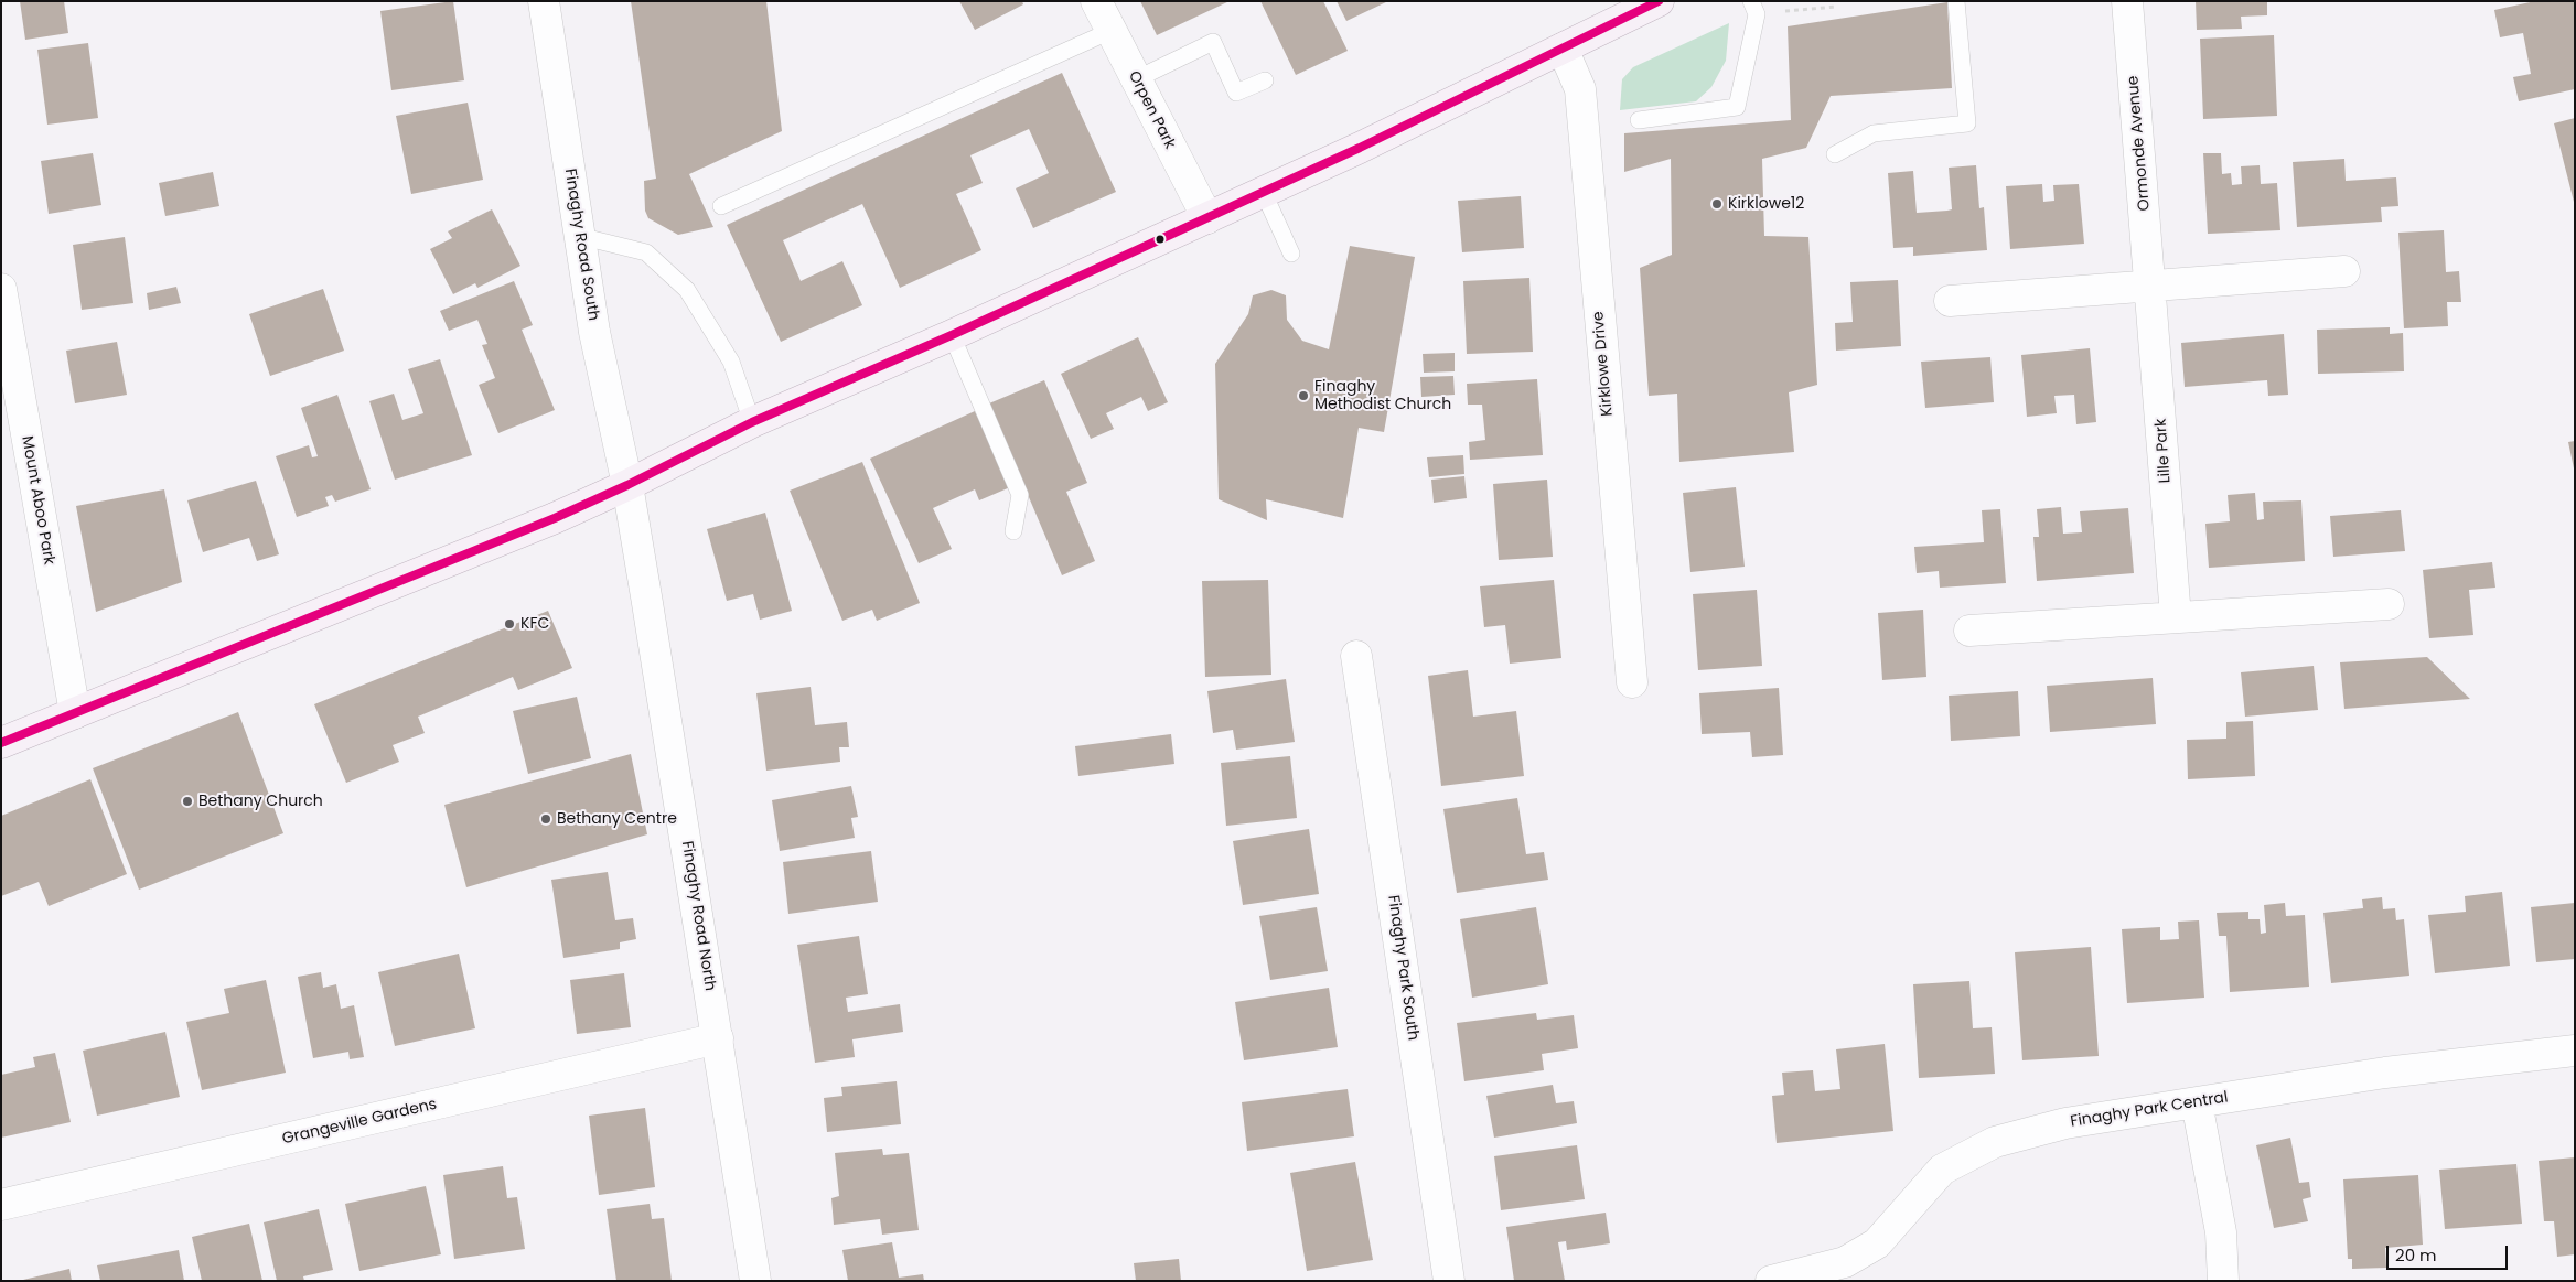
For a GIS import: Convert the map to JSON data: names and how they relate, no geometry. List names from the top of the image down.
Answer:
{
  "streets": {
    "street": [
      "Orpen Park",
      "Ormonde Avenue",
      "Finaghy Road South",
      "Kirklowe Drive",
      "Lille Park",
      "Mount Aboo Park",
      "Finaghy Road North",
      "Finaghy Park South",
      "Finaghy Park Central",
      "Grangeville Gardens"
    ]
  },
  "crossings": [
    ["Ormonde Avenue", "Lille Park"],
    ["Finaghy Road South", "Finaghy Road North"],
    ["Finaghy Road North", "Grangeville Gardens"]
  ],
  "places": [
    "Kirklowe12",
    "Finaghy Methodist Church",
    "KFC",
    "Bethany Church",
    "Bethany Centre"
  ],
  "scale_bar": "20 m"
}
